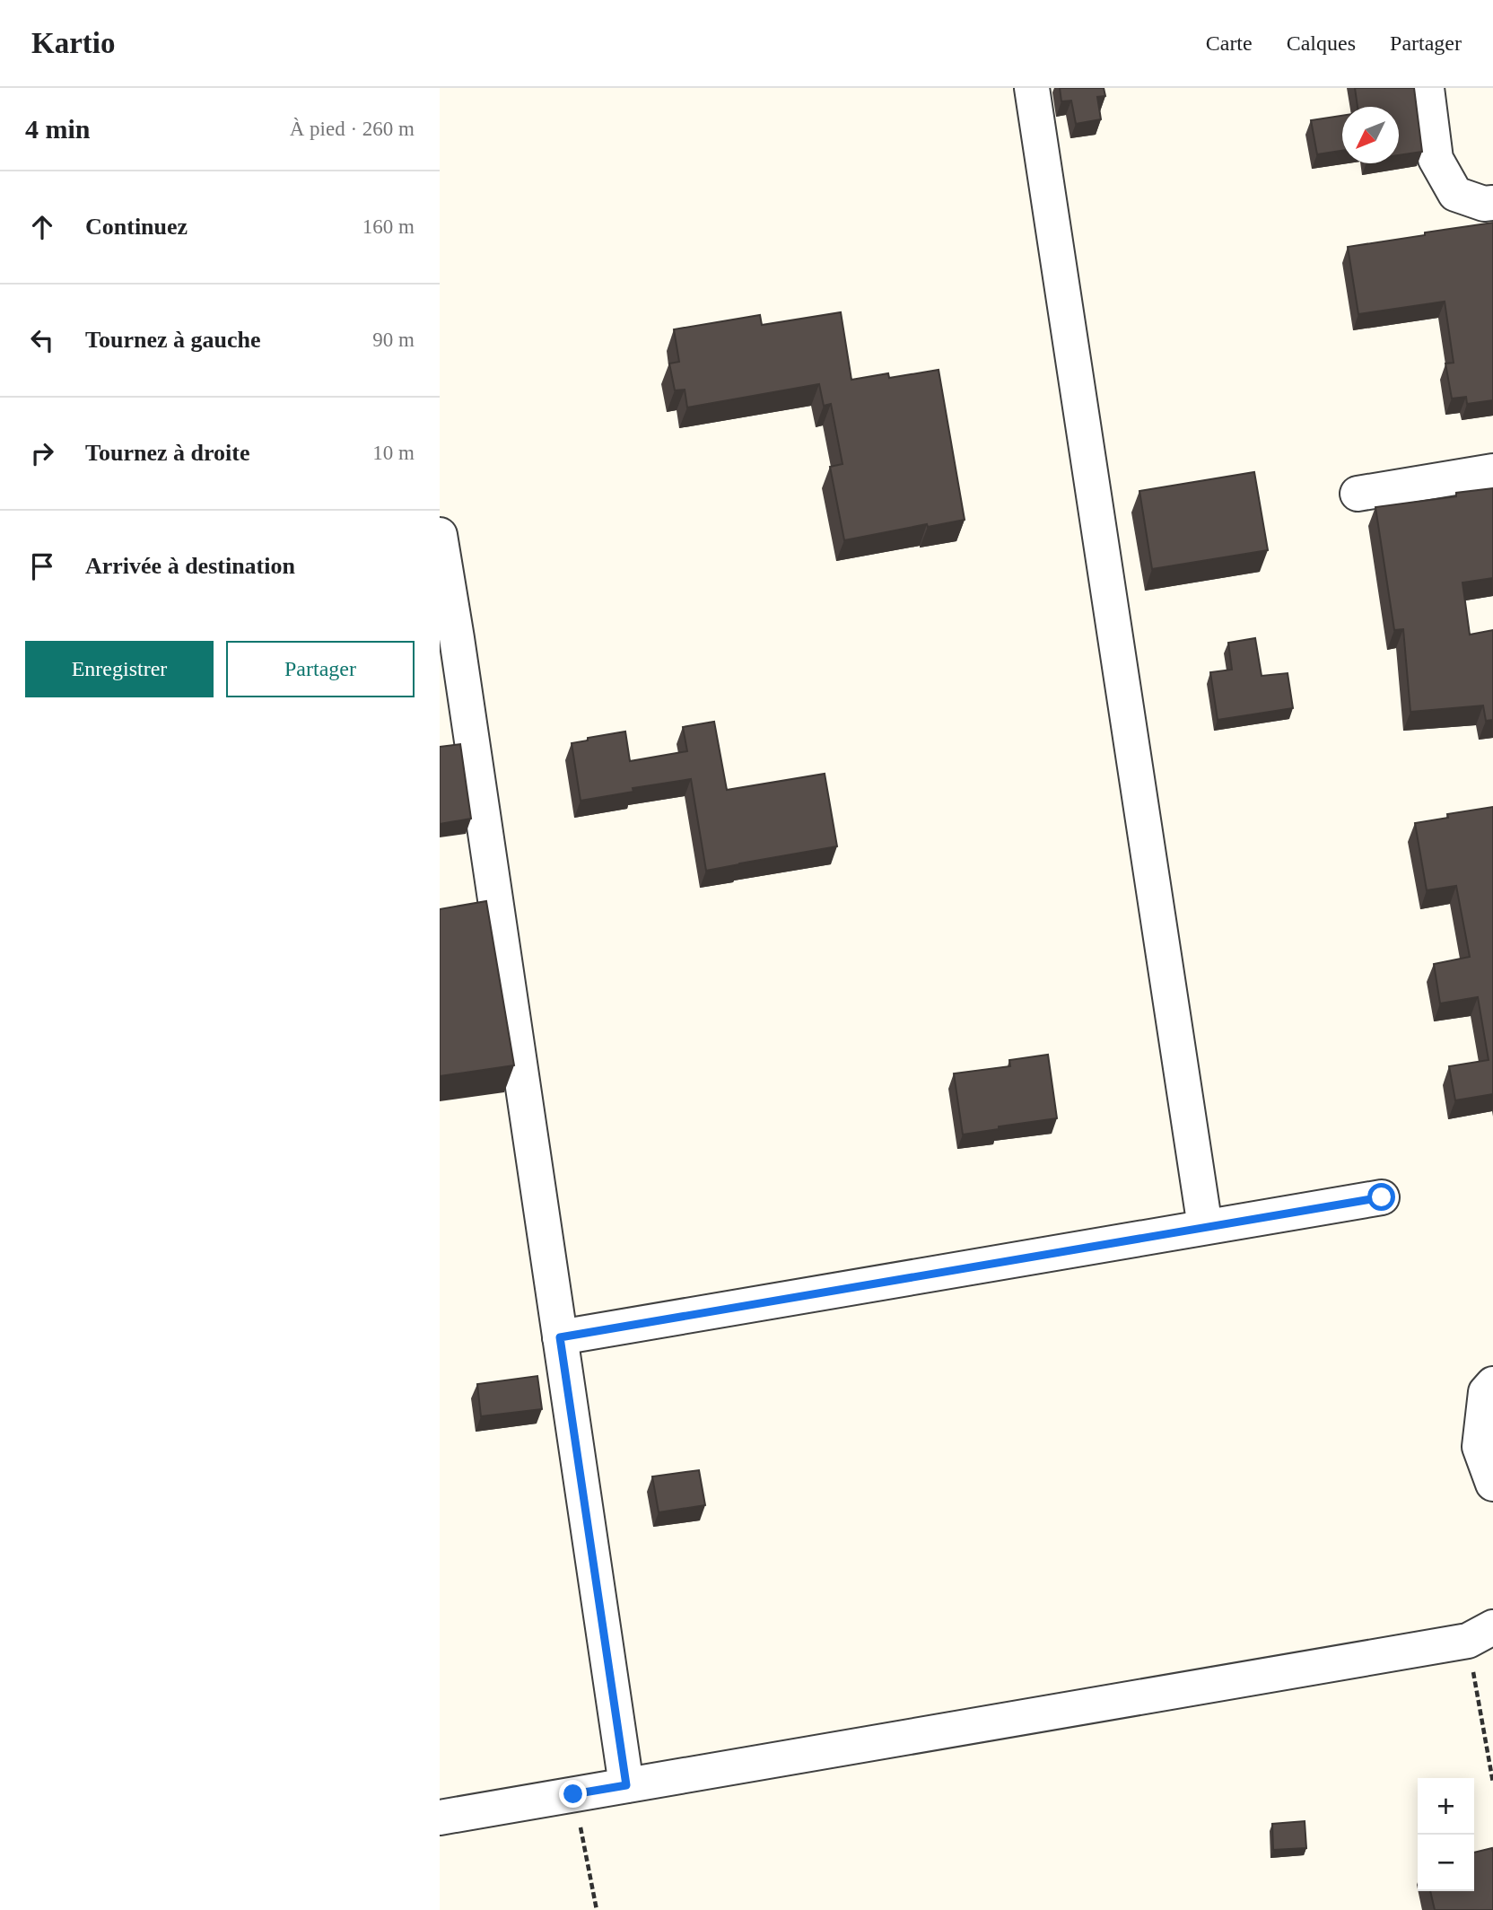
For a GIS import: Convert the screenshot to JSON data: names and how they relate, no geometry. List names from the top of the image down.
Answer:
{
  "north": "bottom left",
  "page": {
    "header": "Kartio",
    "nav": ["Carte", "Calques", "Partager"],
    "heading": ["4 min", "À pied · 260 m"],
    "list": [
      ["Continuez", "160 m"],
      ["Tournez à gauche", "90 m"],
      ["Tournez à droite", "10 m"],
      "Arrivée à destination"
    ],
    "buttons": ["Enregistrer", "Partager"],
    "map_buttons": ["+", "−"]
  }
}
